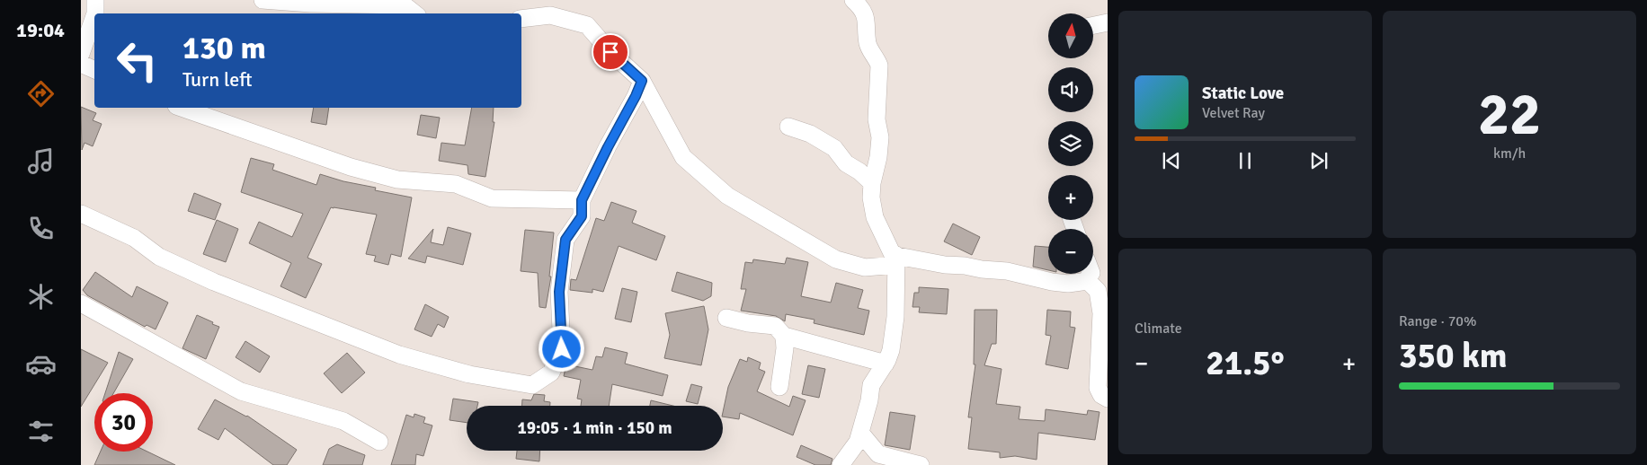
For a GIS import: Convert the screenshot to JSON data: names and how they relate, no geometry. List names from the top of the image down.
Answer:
{
  "north": "top",
  "page": {
    "tabs": "19:04",
    "tile": [
      ["22", "km/h"],
      "Climate",
      ["Range · 70%", "350 km"]
    ],
    "map_buttons": ["+", "−"],
    "turn": ["130 m", "Turn left"],
    "song": ["Static Love", "Velvet Ray"],
    "heat": ["−", "21.5°", "+"],
    "limit": "30",
    "trip": "19:05 · 1 min · 150 m"
  }
}
